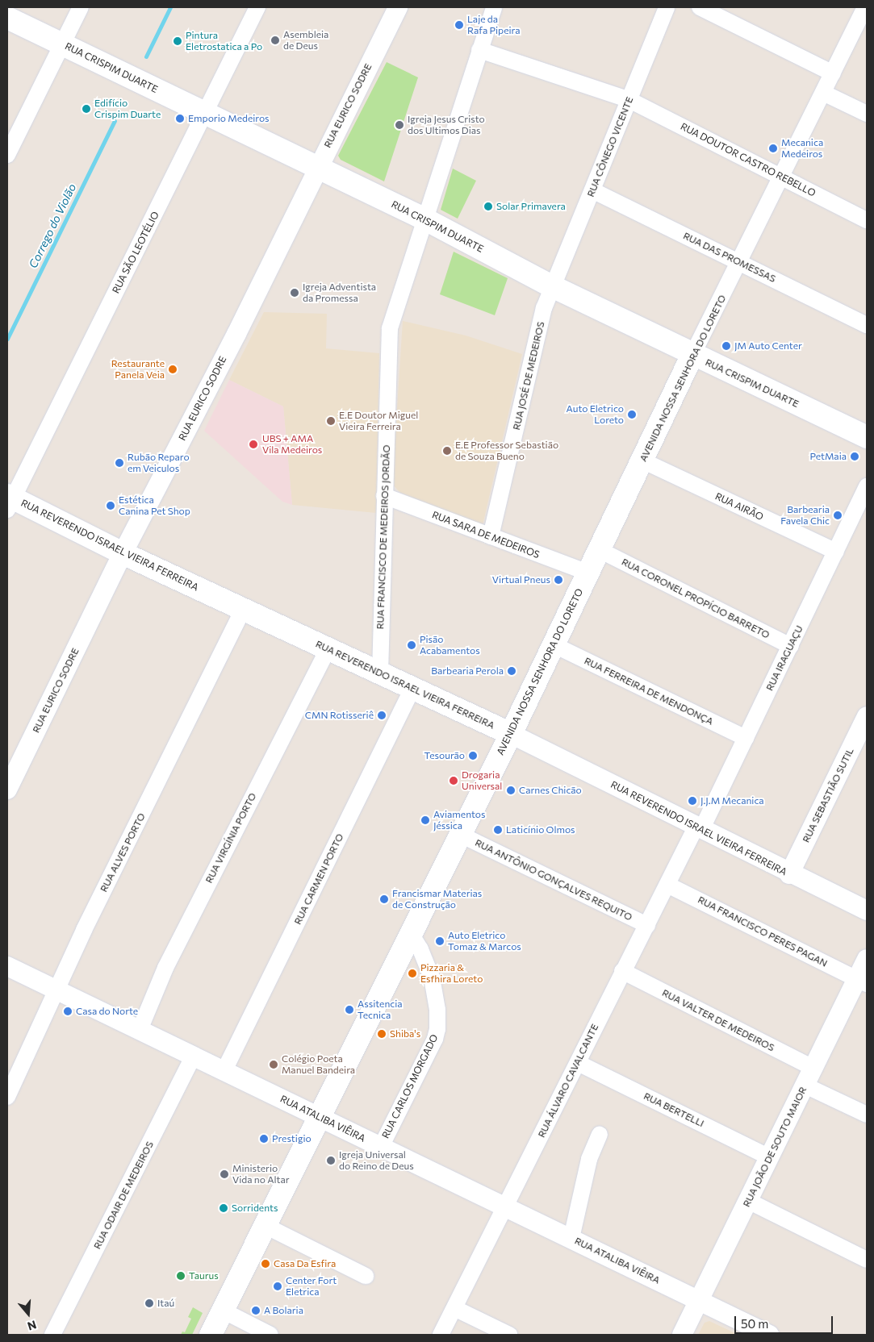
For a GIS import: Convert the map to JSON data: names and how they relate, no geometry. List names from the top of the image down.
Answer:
{
  "streets": {
    "main road": ["RUA CRISPIM DUARTE", "AVENIDA NOSSA SENHORA DO LORETO", "RUA REVERENDO ISRAEL VIEIRA FERREIRA"],
    "street": [
      "RUA EURICO SODRE",
      "RUA CÔNEGO VICENTE",
      "RUA DOUTOR CASTRO REBELLO",
      "RUA SÃO LEOTÉLIO",
      "RUA DAS PROMESSAS",
      "RUA JOSÉ DE MEDEIROS",
      "RUA AIRÃO",
      "RUA SARA DE MEDEIROS",
      "RUA FRANCISCO DE MEDEIROS JORDÃO",
      "RUA CORONEL PROPÍCIO BARRETO",
      "RUA IRAGUAÇU",
      "RUA FERREIRA DE MENDONÇA",
      "RUA SEBASTIÃO SUTIL",
      "RUA VIRGÍNIA PORTO",
      "RUA ALVES PORTO",
      "RUA CARMEN PORTO",
      "RUA ANTÔNIO GONÇALVES REQUITO",
      "RUA FRANCISCO PERES PAGAN",
      "RUA VALTER DE MEDEIROS",
      "RUA ÁLVARO CAVALCANTE",
      "RUA CARLOS MORGADO",
      "RUA BERTELLI",
      "RUA ATALIBA VIÊIRA",
      "RUA JOÃO DE SOUTO MAIOR",
      "RUA ODAIR DE MEDEIROS"
    ]
  },
  "crossings": [
    ["RUA CRISPIM DUARTE", "RUA EURICO SODRE"],
    ["RUA CRISPIM DUARTE", "RUA CÔNEGO VICENTE"],
    ["RUA CRISPIM DUARTE", "RUA SÃO LEOTÉLIO"],
    ["RUA CRISPIM DUARTE", "RUA JOSÉ DE MEDEIROS"],
    ["RUA CRISPIM DUARTE", "AVENIDA NOSSA SENHORA DO LORETO"],
    ["RUA CRISPIM DUARTE", "RUA FRANCISCO DE MEDEIROS JORDÃO"],
    ["RUA EURICO SODRE", "RUA REVERENDO ISRAEL VIEIRA FERREIRA"],
    ["RUA CÔNEGO VICENTE", "RUA DOUTOR CASTRO REBELLO"],
    ["RUA CÔNEGO VICENTE", "RUA DAS PROMESSAS"],
    ["RUA CÔNEGO VICENTE", "RUA JOSÉ DE MEDEIROS"],
    ["RUA DOUTOR CASTRO REBELLO", "AVENIDA NOSSA SENHORA DO LORETO"],
    ["RUA DOUTOR CASTRO REBELLO", "RUA FRANCISCO DE MEDEIROS JORDÃO"],
    ["RUA SÃO LEOTÉLIO", "RUA REVERENDO ISRAEL VIEIRA FERREIRA"],
    ["RUA DAS PROMESSAS", "AVENIDA NOSSA SENHORA DO LORETO"],
    ["RUA JOSÉ DE MEDEIROS", "RUA SARA DE MEDEIROS"],
    ["AVENIDA NOSSA SENHORA DO LORETO", "RUA AIRÃO"],
    ["AVENIDA NOSSA SENHORA DO LORETO", "RUA SARA DE MEDEIROS"],
    ["AVENIDA NOSSA SENHORA DO LORETO", "RUA REVERENDO ISRAEL VIEIRA FERREIRA"],
    ["AVENIDA NOSSA SENHORA DO LORETO", "RUA CORONEL PROPÍCIO BARRETO"],
    ["AVENIDA NOSSA SENHORA DO LORETO", "RUA FERREIRA DE MENDONÇA"],
    ["AVENIDA NOSSA SENHORA DO LORETO", "RUA ANTÔNIO GONÇALVES REQUITO"],
    ["AVENIDA NOSSA SENHORA DO LORETO", "RUA CARLOS MORGADO"],
    ["AVENIDA NOSSA SENHORA DO LORETO", "RUA ATALIBA VIÊIRA"],
    ["RUA AIRÃO", "RUA IRAGUAÇU"],
    ["RUA SARA DE MEDEIROS", "RUA FRANCISCO DE MEDEIROS JORDÃO"],
    ["RUA FRANCISCO DE MEDEIROS JORDÃO", "RUA REVERENDO ISRAEL VIEIRA FERREIRA"],
    ["RUA REVERENDO ISRAEL VIEIRA FERREIRA", "RUA IRAGUAÇU"],
    ["RUA REVERENDO ISRAEL VIEIRA FERREIRA", "RUA SEBASTIÃO SUTIL"],
    ["RUA REVERENDO ISRAEL VIEIRA FERREIRA", "RUA VIRGÍNIA PORTO"],
    ["RUA REVERENDO ISRAEL VIEIRA FERREIRA", "RUA ALVES PORTO"],
    ["RUA REVERENDO ISRAEL VIEIRA FERREIRA", "RUA CARMEN PORTO"],
    ["RUA REVERENDO ISRAEL VIEIRA FERREIRA", "RUA ÁLVARO CAVALCANTE"],
    ["RUA CORONEL PROPÍCIO BARRETO", "RUA IRAGUAÇU"],
    ["RUA IRAGUAÇU", "RUA FERREIRA DE MENDONÇA"],
    ["RUA IRAGUAÇU", "RUA ÁLVARO CAVALCANTE"],
    ["RUA VIRGÍNIA PORTO", "RUA ATALIBA VIÊIRA"],
    ["RUA ALVES PORTO", "RUA ATALIBA VIÊIRA"],
    ["RUA CARMEN PORTO", "RUA ATALIBA VIÊIRA"],
    ["RUA ANTÔNIO GONÇALVES REQUITO", "RUA ÁLVARO CAVALCANTE"],
    ["RUA FRANCISCO PERES PAGAN", "RUA ÁLVARO CAVALCANTE"],
    ["RUA FRANCISCO PERES PAGAN", "RUA JOÃO DE SOUTO MAIOR"],
    ["RUA VALTER DE MEDEIROS", "RUA ÁLVARO CAVALCANTE"],
    ["RUA VALTER DE MEDEIROS", "RUA JOÃO DE SOUTO MAIOR"],
    ["RUA ÁLVARO CAVALCANTE", "RUA BERTELLI"],
    ["RUA ÁLVARO CAVALCANTE", "RUA ATALIBA VIÊIRA"],
    ["RUA CARLOS MORGADO", "RUA ATALIBA VIÊIRA"],
    ["RUA BERTELLI", "RUA JOÃO DE SOUTO MAIOR"],
    ["RUA ATALIBA VIÊIRA", "RUA JOÃO DE SOUTO MAIOR"],
    ["RUA ATALIBA VIÊIRA", "RUA ODAIR DE MEDEIROS"]
  ],
  "water": ["Corrego do Violão"],
  "places": [
    "Laje da Rafa Pipeira",
    "Asembleia de Deus",
    "Pintura Eletrostatica a Po",
    "Edifício Crispim Duarte",
    "Emporio Medeiros",
    "Igreja Jesus Cristo dos Ultimos Dias",
    "Mecanica Medeiros",
    "Solar Primavera",
    "Igreja Adventista da Promessa",
    "JM Auto Center",
    "Restaurante Panela Veia",
    "Auto Eletrico Loreto",
    "E.E Doutor Miguel Vieira Ferreira",
    "UBS + AMA Vila Medeiros",
    "E.E Professor Sebastião de Souza Bueno",
    "PetMaia",
    "Rubão Reparo em Veiculos",
    "Estética Canina Pet Shop",
    "Barbearia Favela Chic",
    "Virtual Pneus",
    "Pisão Acabamentos",
    "Barbearia Perola",
    "CMN Rotisseriê",
    "Tesourão",
    "Drogaria Universal",
    "Carnes Chicão",
    "J.J.M Mecanica",
    "Aviamentos Jéssica",
    "Laticínio Olmos",
    "Francismar Materias de Construção",
    "Auto Eletrico Tomaz & Marcos",
    "Pizzaria & Esfhira Loreto",
    "Assitencia Tecnica",
    "Casa do Norte",
    "Shiba's",
    "Colégio Poeta Manuel Bandeira",
    "Prestigio",
    "Igreja Universal do Reino de Deus",
    "Ministerio Vida no Altar",
    "Sorridents",
    "Casa Da Esfira",
    "Taurus",
    "Center Fort Eletrica",
    "Itaú",
    "A Bolaria"
  ],
  "scale_bar": "50 m",
  "north": "bottom"
}
